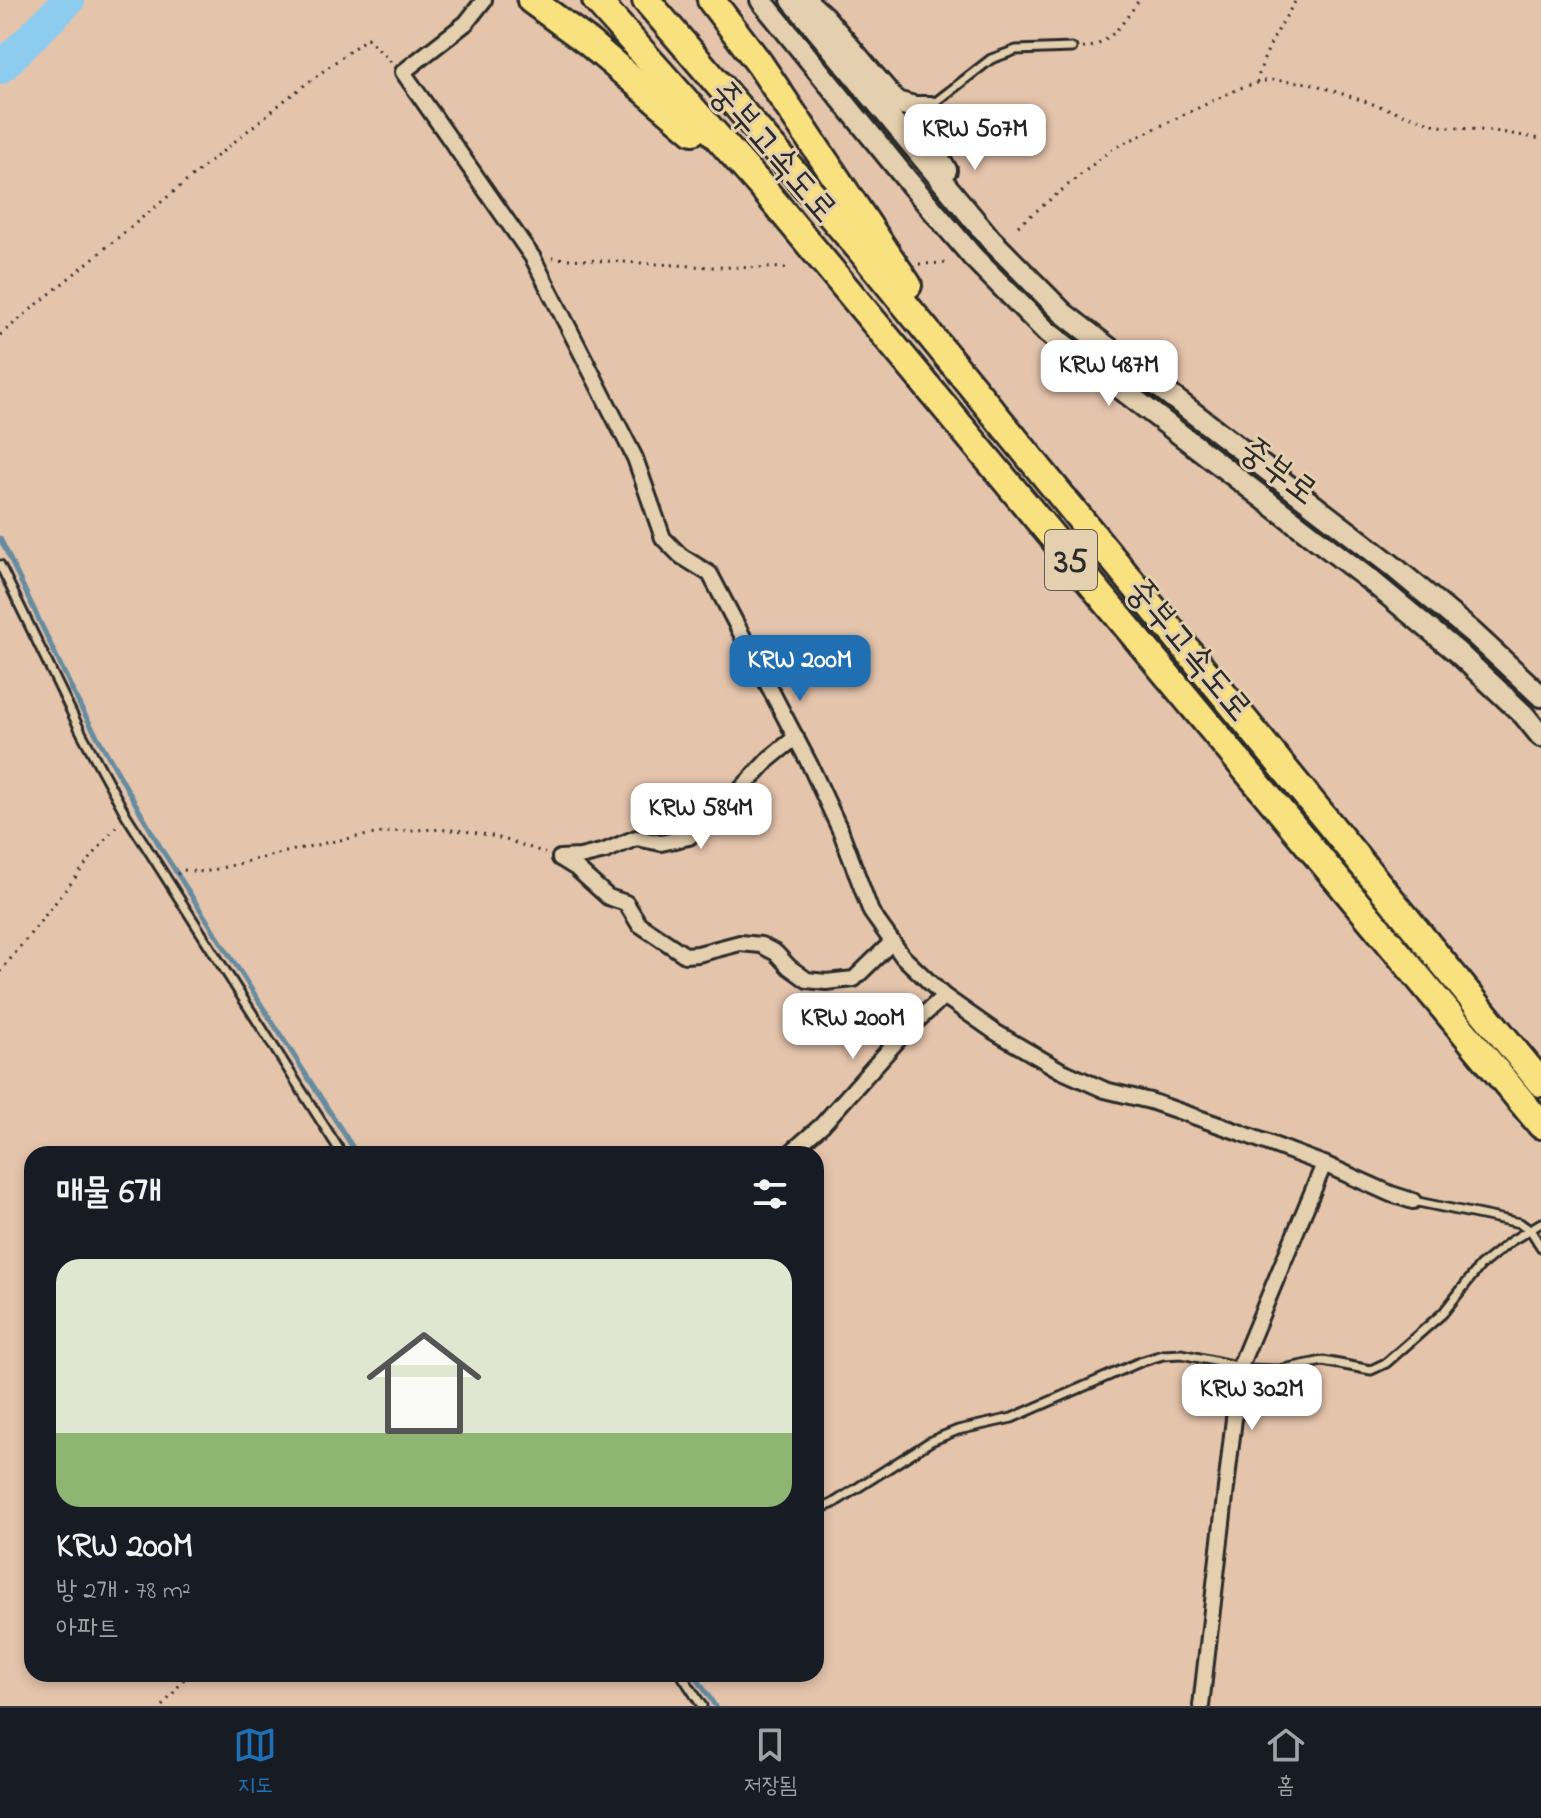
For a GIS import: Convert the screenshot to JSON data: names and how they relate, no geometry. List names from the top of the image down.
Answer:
{
  "streets": {
    "highway": ["중부고속도로", "35"],
    "main road": ["중부로"]
  },
  "page": {
    "price": [
      "KRW 507M",
      "KRW 487M",
      "KRW 200M",
      "KRW 584M",
      "KRW 200M",
      "KRW 302M"
    ],
    "heading": "매물 6개",
    "list": [
      {
        "name": "KRW 200M",
        "note": "방 2개 · 78 m² · 아파트"
      }
    ],
    "tabs": ["지도", "저장됨", "홈"]
  }
}
